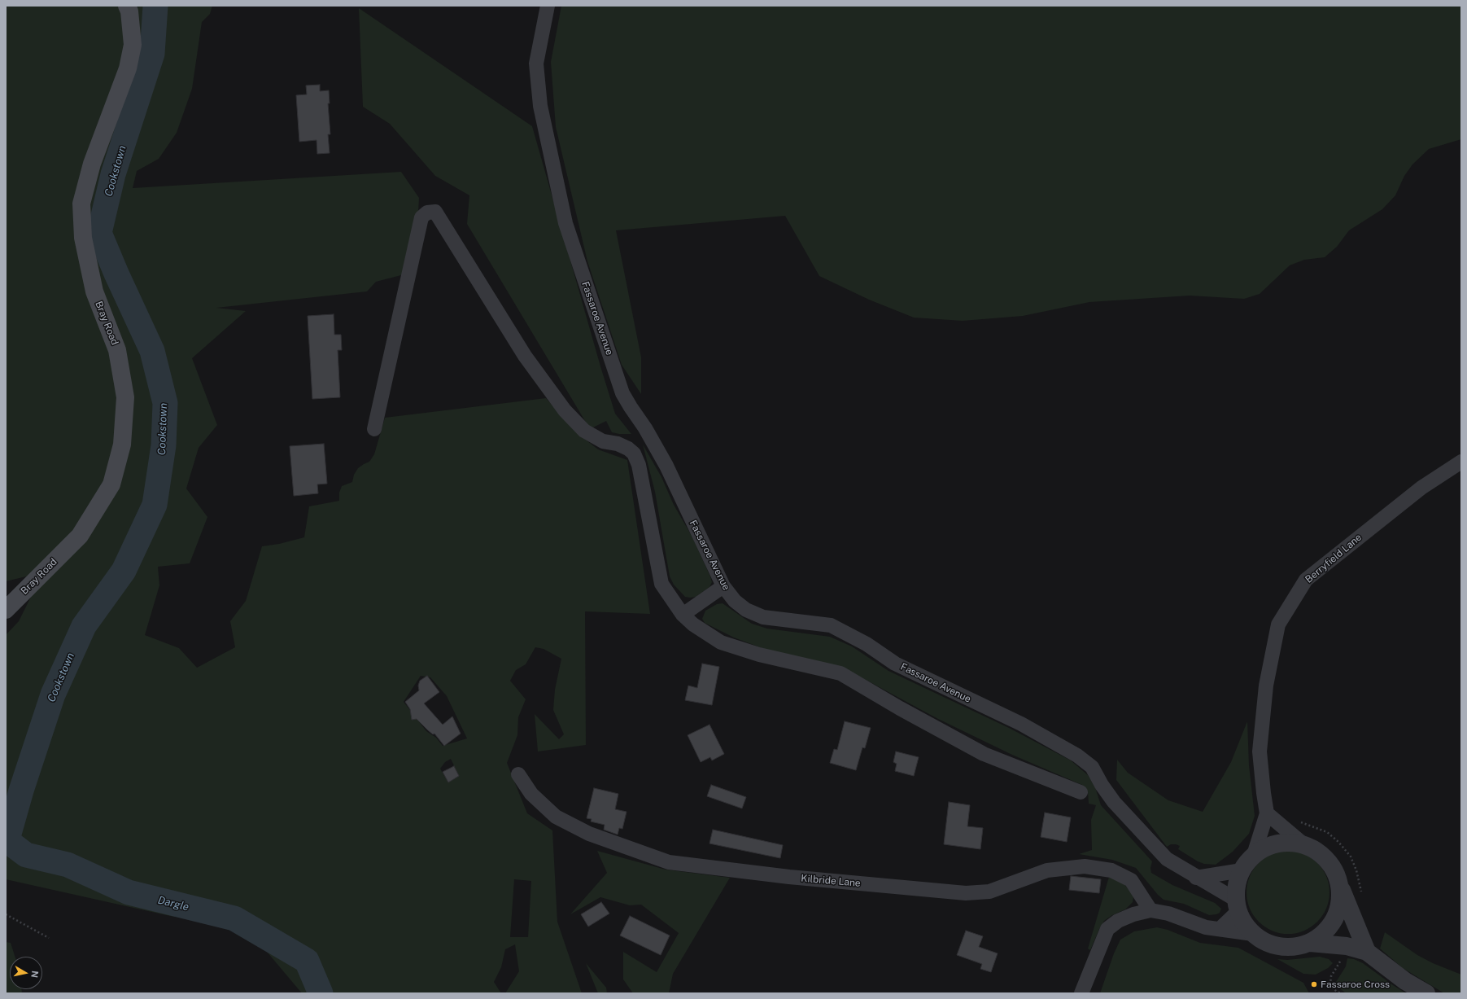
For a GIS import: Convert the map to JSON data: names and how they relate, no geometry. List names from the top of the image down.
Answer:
{
  "streets": {
    "main road": ["Bray Road"],
    "street": ["Fassaroe Avenue", "Berryfield Lane", "Kilbride Lane"]
  },
  "crossings": [
    ["Fassaroe Avenue", "Berryfield Lane"]
  ],
  "water": ["Cookstown", "Dargle"],
  "places": ["Fassaroe Cross"],
  "north": "right"
}
